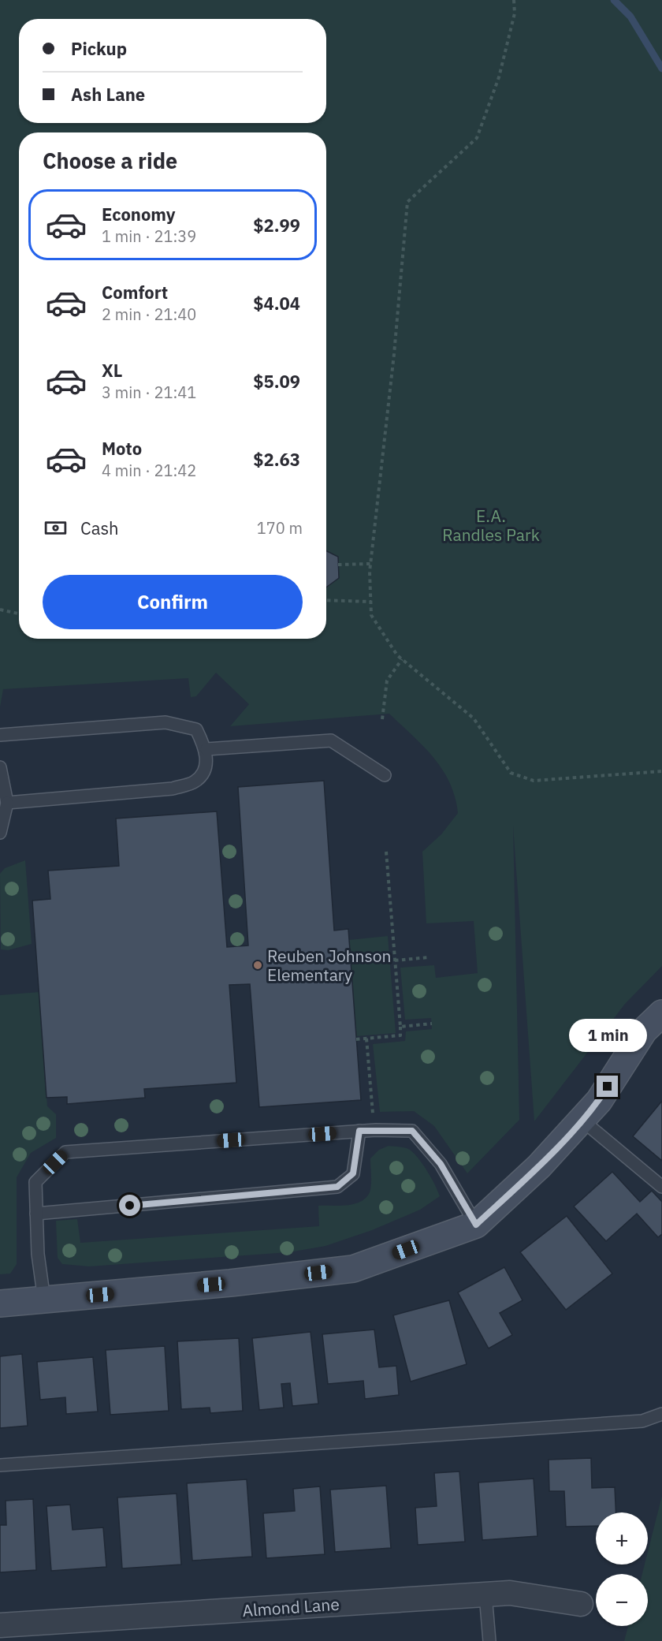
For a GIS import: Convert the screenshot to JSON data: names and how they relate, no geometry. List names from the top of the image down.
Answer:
{
  "streets": {
    "street": ["Almond Lane"]
  },
  "parks": ["E.A. Randles Park"],
  "places": ["Reuben Johnson Elementary"],
  "page": {
    "banner": ["Pickup", "Ash Lane"],
    "heading": "Choose a ride",
    "list": [
      {
        "name": "Economy",
        "note": "1 min · 21:39",
        "value": "$2.99"
      },
      {
        "name": "Comfort",
        "note": "2 min · 21:40",
        "value": "$4.04"
      },
      {
        "name": "XL",
        "note": "3 min · 21:41",
        "value": "$5.09"
      },
      {
        "name": "Moto",
        "note": "4 min · 21:42",
        "value": "$2.63"
      }
    ],
    "pay": ["Cash", "170 m"],
    "buttons": "Confirm",
    "bubble": "1 min",
    "map_buttons": ["+", "−"]
  }
}
